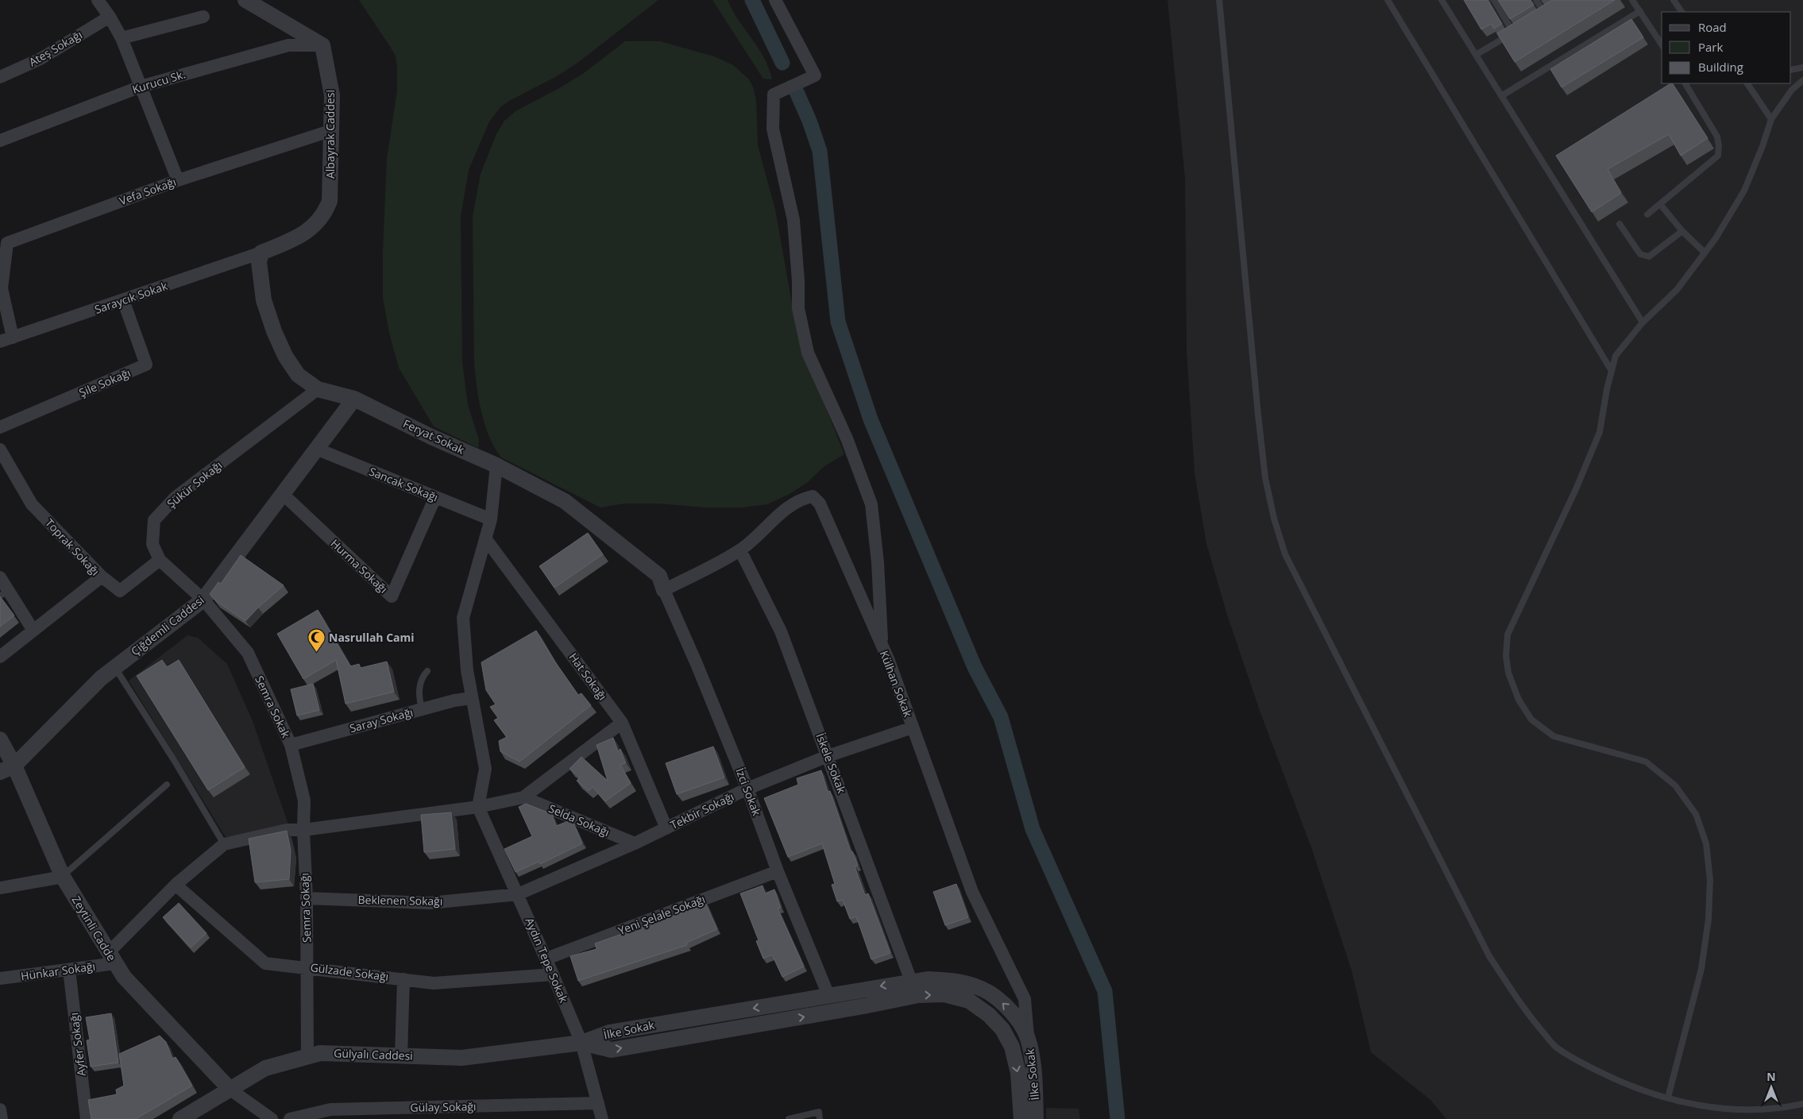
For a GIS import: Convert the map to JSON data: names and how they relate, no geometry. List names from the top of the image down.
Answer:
{
  "streets": {
    "street": [
      "Ateş Sokağı",
      "Kurucu Sk.",
      "Albayrak Caddesi",
      "Vefa Sokağı",
      "Saraycık Sokak",
      "Şile Sokağı",
      "Feryat Sokak",
      "Şükür Sokağı",
      "Sancak Sokağı",
      "Toprak Sokağı",
      "Hurma Sokağı",
      "Çiğdemli Caddesi",
      "Hat Sokağı",
      "Külhan Sokak",
      "Semra Sokak",
      "Saray Sokağı",
      "İskele Sokak",
      "İzci Sokak",
      "Tekbir Sokağı",
      "Selda Sokağı",
      "Beklenen Sokağı",
      "Semra Sokağı",
      "Yeni Şelale Sokağı",
      "Zeytinli Cadde",
      "Aydın Tepe Sokak",
      "Hünkar Sokağı",
      "Gülzade Sokağı",
      "İlke Sokak",
      "Ayfer Sokağı",
      "Gülyalı Caddesi",
      "Gülay Sokağı"
    ]
  },
  "crossings": [
    ["Kurucu Sk.", "Albayrak Caddesi"],
    ["Albayrak Caddesi", "Vefa Sokağı"],
    ["Albayrak Caddesi", "Saraycık Sokak"],
    ["Albayrak Caddesi", "Feryat Sokak"],
    ["Vefa Sokağı", "Saraycık Sokak"],
    ["Saraycık Sokak", "Şile Sokağı"],
    ["Saraycık Sokak", "Feryat Sokak"],
    ["Feryat Sokak", "Şükür Sokağı"],
    ["Feryat Sokak", "Çiğdemli Caddesi"],
    ["Feryat Sokak", "Külhan Sokak"],
    ["Feryat Sokak", "İzci Sokak"],
    ["Şükür Sokağı", "Çiğdemli Caddesi"],
    ["Şükür Sokağı", "Semra Sokak"],
    ["Sancak Sokağı", "Hurma Sokağı"],
    ["Sancak Sokağı", "Çiğdemli Caddesi"],
    ["Hurma Sokağı", "Çiğdemli Caddesi"],
    ["Çiğdemli Caddesi", "Semra Sokak"],
    ["Çiğdemli Caddesi", "Zeytinli Cadde"],
    ["Hat Sokağı", "Tekbir Sokağı"],
    ["Külhan Sokak", "İskele Sokak"],
    ["Külhan Sokak", "İzci Sokak"],
    ["Külhan Sokak", "Tekbir Sokağı"],
    ["Külhan Sokak", "İlke Sokak"],
    ["Semra Sokak", "Saray Sokağı"],
    ["Semra Sokak", "Semra Sokağı"],
    ["İskele Sokak", "Tekbir Sokağı"],
    ["İskele Sokak", "İlke Sokak"],
    ["İzci Sokak", "Tekbir Sokağı"],
    ["İzci Sokak", "Yeni Şelale Sokağı"],
    ["İzci Sokak", "İlke Sokak"],
    ["Tekbir Sokağı", "Selda Sokağı"],
    ["Tekbir Sokağı", "Beklenen Sokağı"],
    ["Tekbir Sokağı", "Aydın Tepe Sokak"],
    ["Beklenen Sokağı", "Semra Sokağı"],
    ["Beklenen Sokağı", "Aydın Tepe Sokak"],
    ["Semra Sokağı", "Gülzade Sokağı"],
    ["Semra Sokağı", "Gülyalı Caddesi"],
    ["Yeni Şelale Sokağı", "Aydın Tepe Sokak"],
    ["Zeytinli Cadde", "Hünkar Sokağı"],
    ["Zeytinli Cadde", "Gülyalı Caddesi"],
    ["Aydın Tepe Sokak", "Gülzade Sokağı"],
    ["Aydın Tepe Sokak", "İlke Sokak"],
    ["Aydın Tepe Sokak", "Gülyalı Caddesi"],
    ["Aydın Tepe Sokak", "Gülay Sokağı"],
    ["Hünkar Sokağı", "Ayfer Sokağı"],
    ["İlke Sokak", "Gülyalı Caddesi"]
  ],
  "places": {
    "mosque": ["Nasrullah Cami"]
  },
  "legend": ["Road", "Park", "Building"],
  "north": "top"
}
